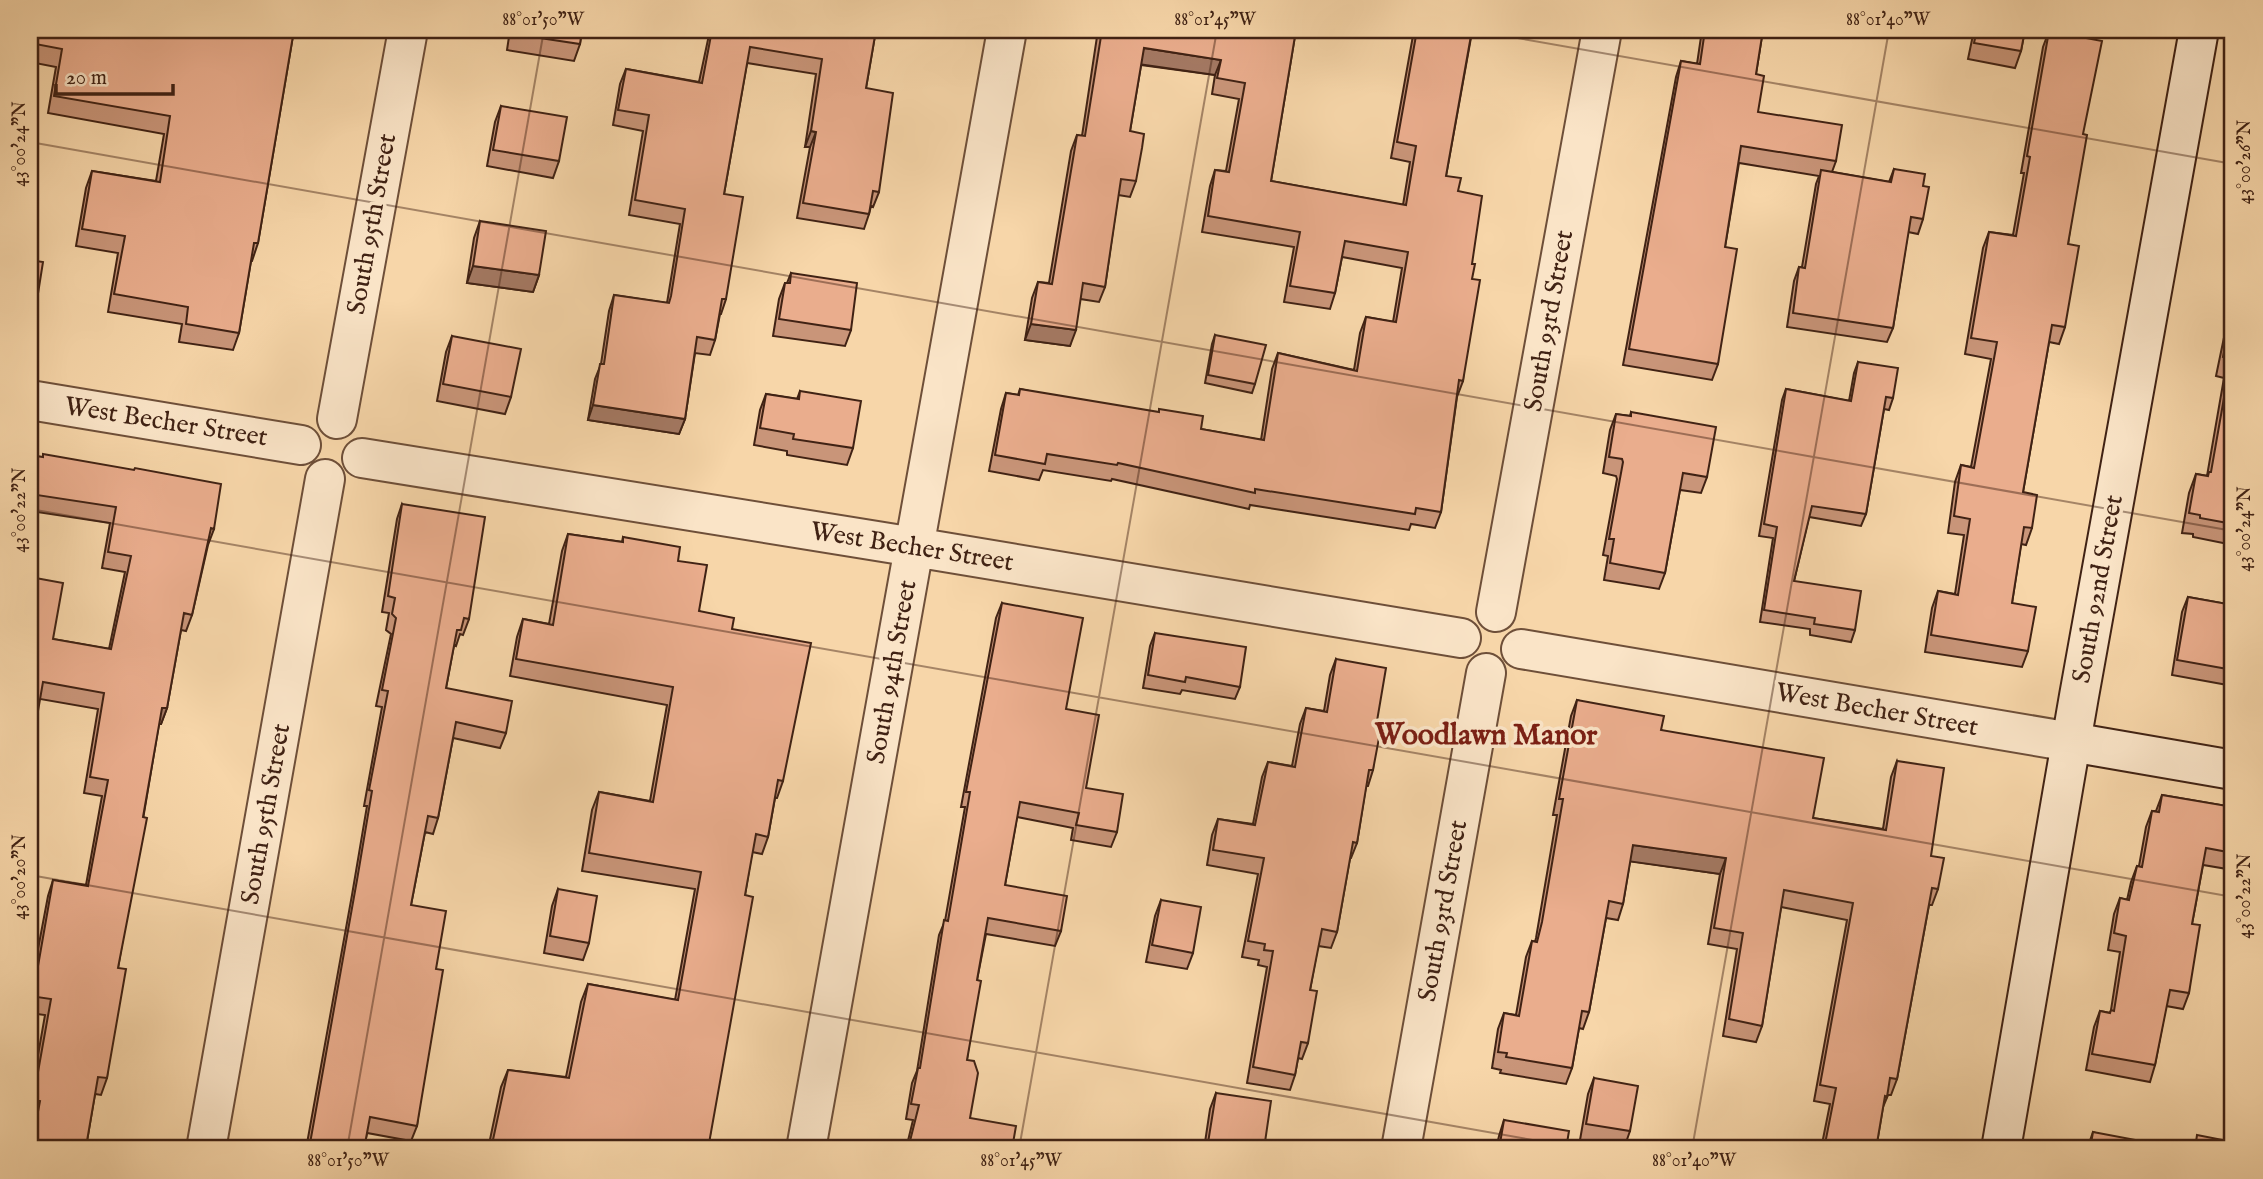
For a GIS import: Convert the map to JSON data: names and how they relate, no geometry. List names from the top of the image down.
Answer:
{
  "streets": {
    "street": [
      "South 95th Street",
      "South 93rd Street",
      "West Becher Street",
      "South 92nd Street",
      "South 94th Street"
    ]
  },
  "crossings": [
    ["South 95th Street", "West Becher Street"],
    ["South 93rd Street", "West Becher Street"],
    ["West Becher Street", "South 92nd Street"],
    ["West Becher Street", "South 94th Street"]
  ],
  "districts": ["Woodlawn Manor"],
  "scale_bar": "20 m",
  "coordinates": [
    "88°01'50\"W",
    "88°01'45\"W",
    "88°01'40\"W",
    "43°00'24\"N",
    "43°00'26\"N",
    "43°00'22\"N",
    "43°00'20\"N"
  ]
}
